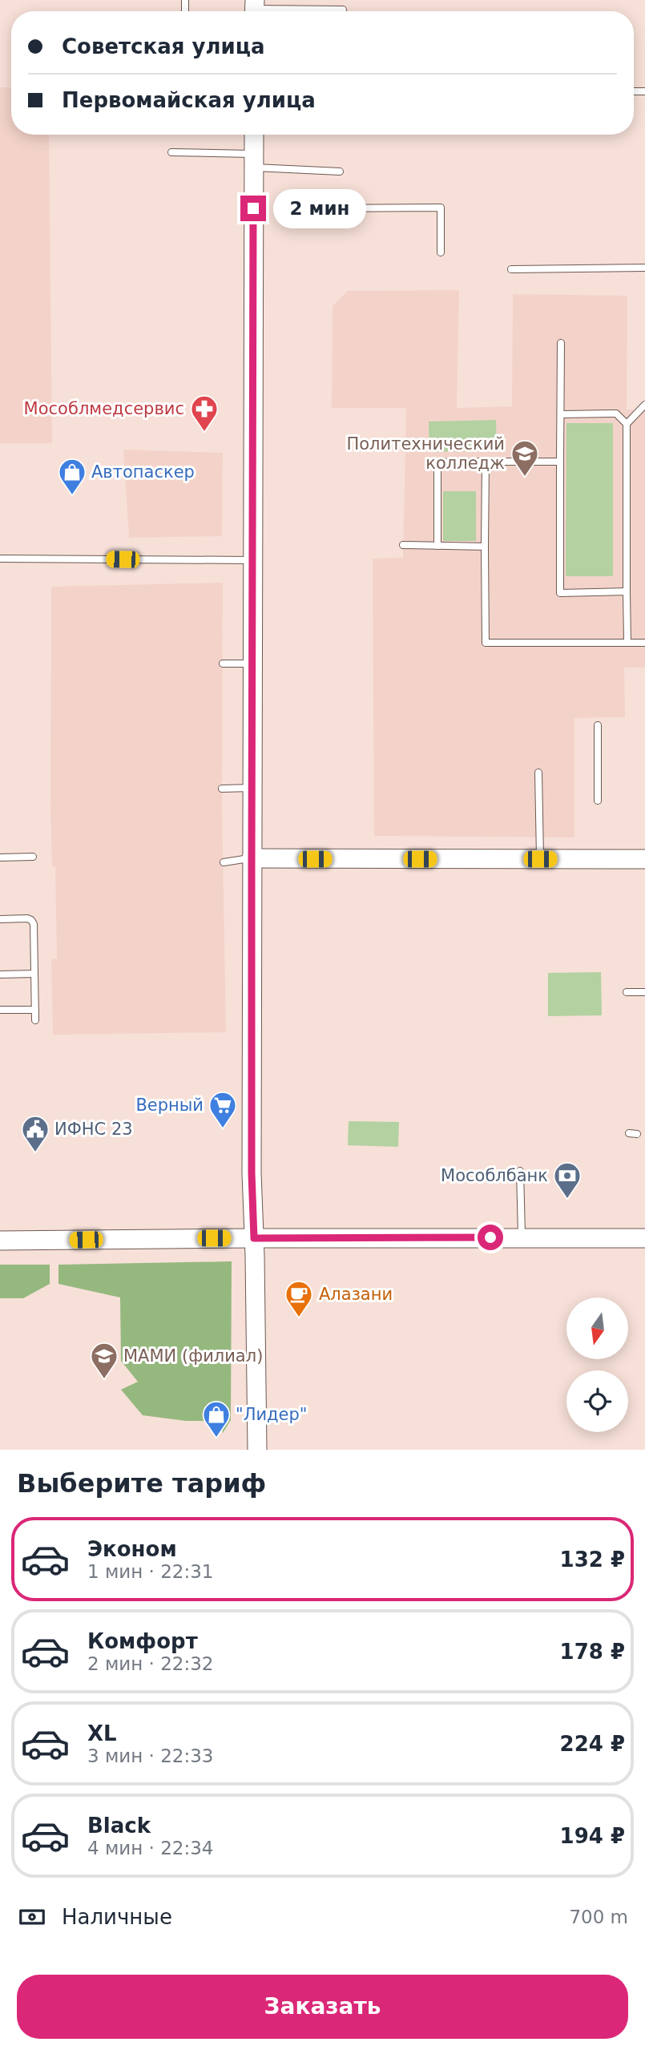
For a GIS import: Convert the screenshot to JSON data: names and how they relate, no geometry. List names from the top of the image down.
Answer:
{
  "places": {
    "pharmacy": ["Мособлмедсервис"],
    "school or university": ["Политехнический колледж", "МАМИ (филиал)"],
    "shop": ["Автопаскер", "\"Лидер\""],
    "supermarket": ["Верный"],
    "public building": ["ИФНС 23"],
    "bank": ["Мособлбанк"],
    "cafe": ["Алазани"]
  },
  "north": "bottom",
  "page": {
    "banner": ["Советская улица", "Первомайская улица"],
    "bubble": "2 мин",
    "heading": "Выберите тариф",
    "list": [
      {
        "name": "Эконом",
        "note": "1 мин · 22:31",
        "value": "132 ₽"
      },
      {
        "name": "Комфорт",
        "note": "2 мин · 22:32",
        "value": "178 ₽"
      },
      {
        "name": "XL",
        "note": "3 мин · 22:33",
        "value": "224 ₽"
      },
      {
        "name": "Black",
        "note": "4 мин · 22:34",
        "value": "194 ₽"
      }
    ],
    "pay": ["Наличные", "700 m"],
    "buttons": "Заказать"
  }
}
